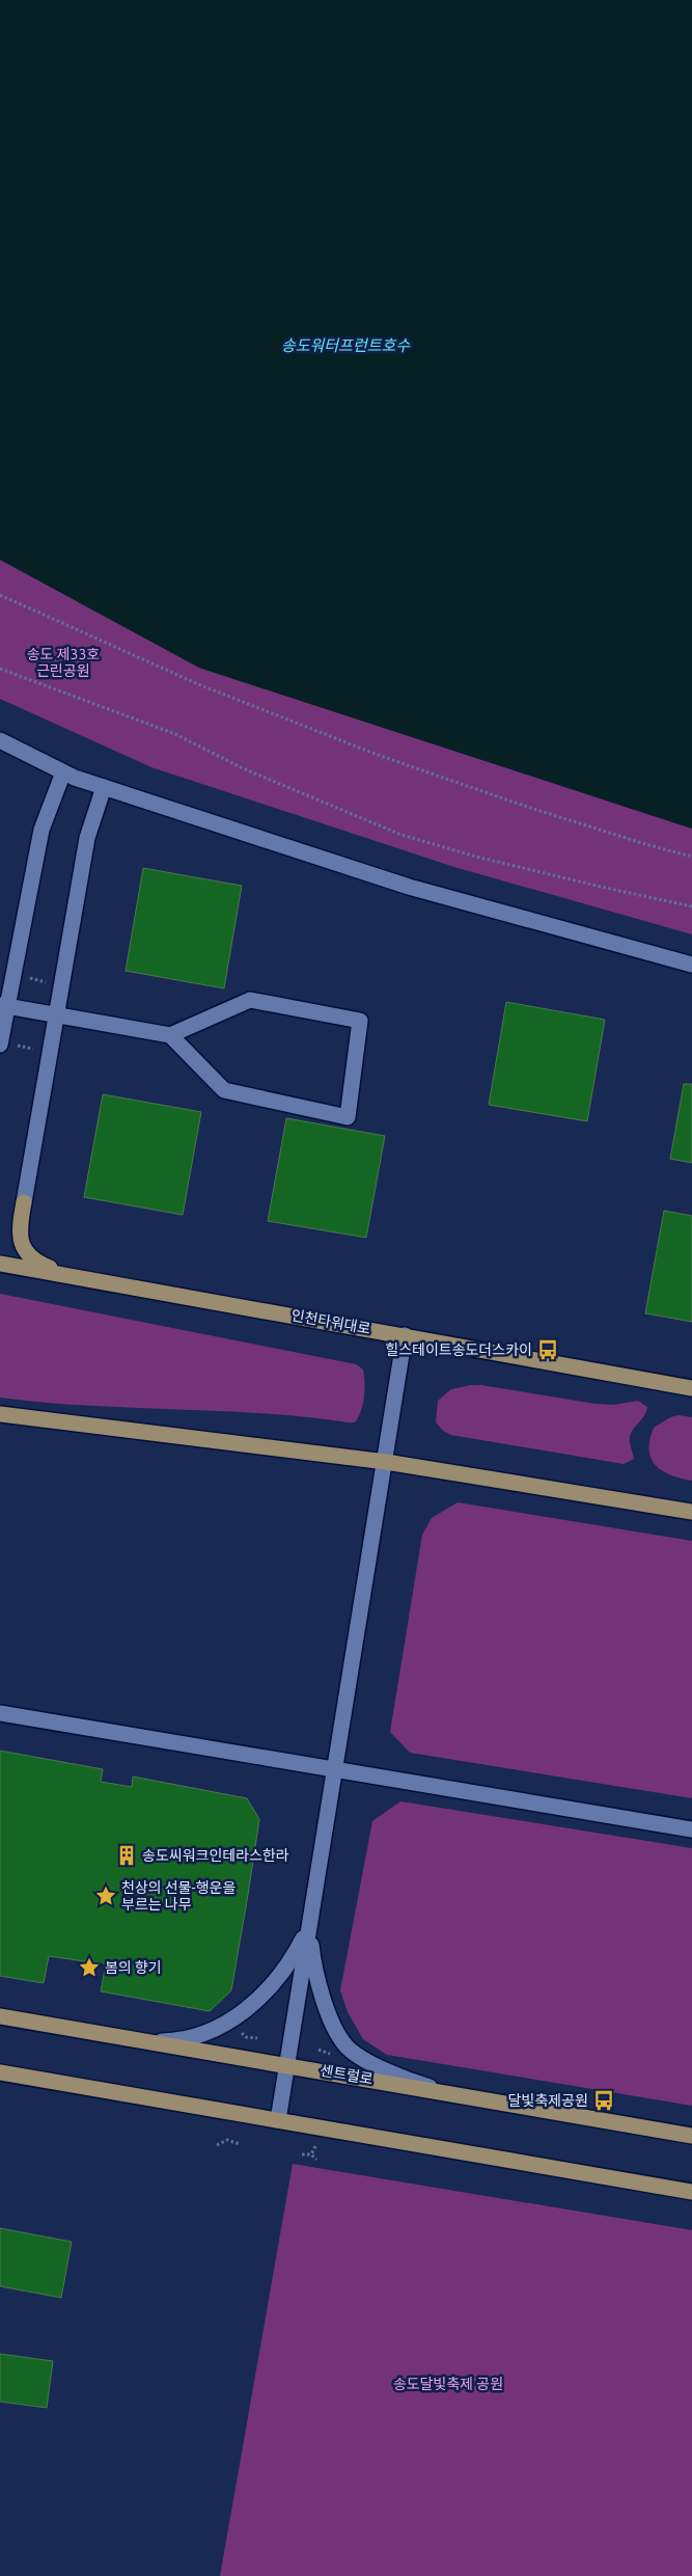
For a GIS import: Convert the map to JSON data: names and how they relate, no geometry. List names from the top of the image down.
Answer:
{
  "streets": {
    "main road": ["인천타워대로", "센트럴로"]
  },
  "water": ["송도워터프런트호수"],
  "parks": ["송도 제33호 근린공원", "송도달빛축제 공원"],
  "places": {
    "bus stop": ["힐스테이트송도더스카이", "달빛축제공원"],
    "building": ["송도씨워크인테라스한라"],
    "place": ["천상의 선물-행운을 부르는 나무", "봄의 향기"]
  }
}
